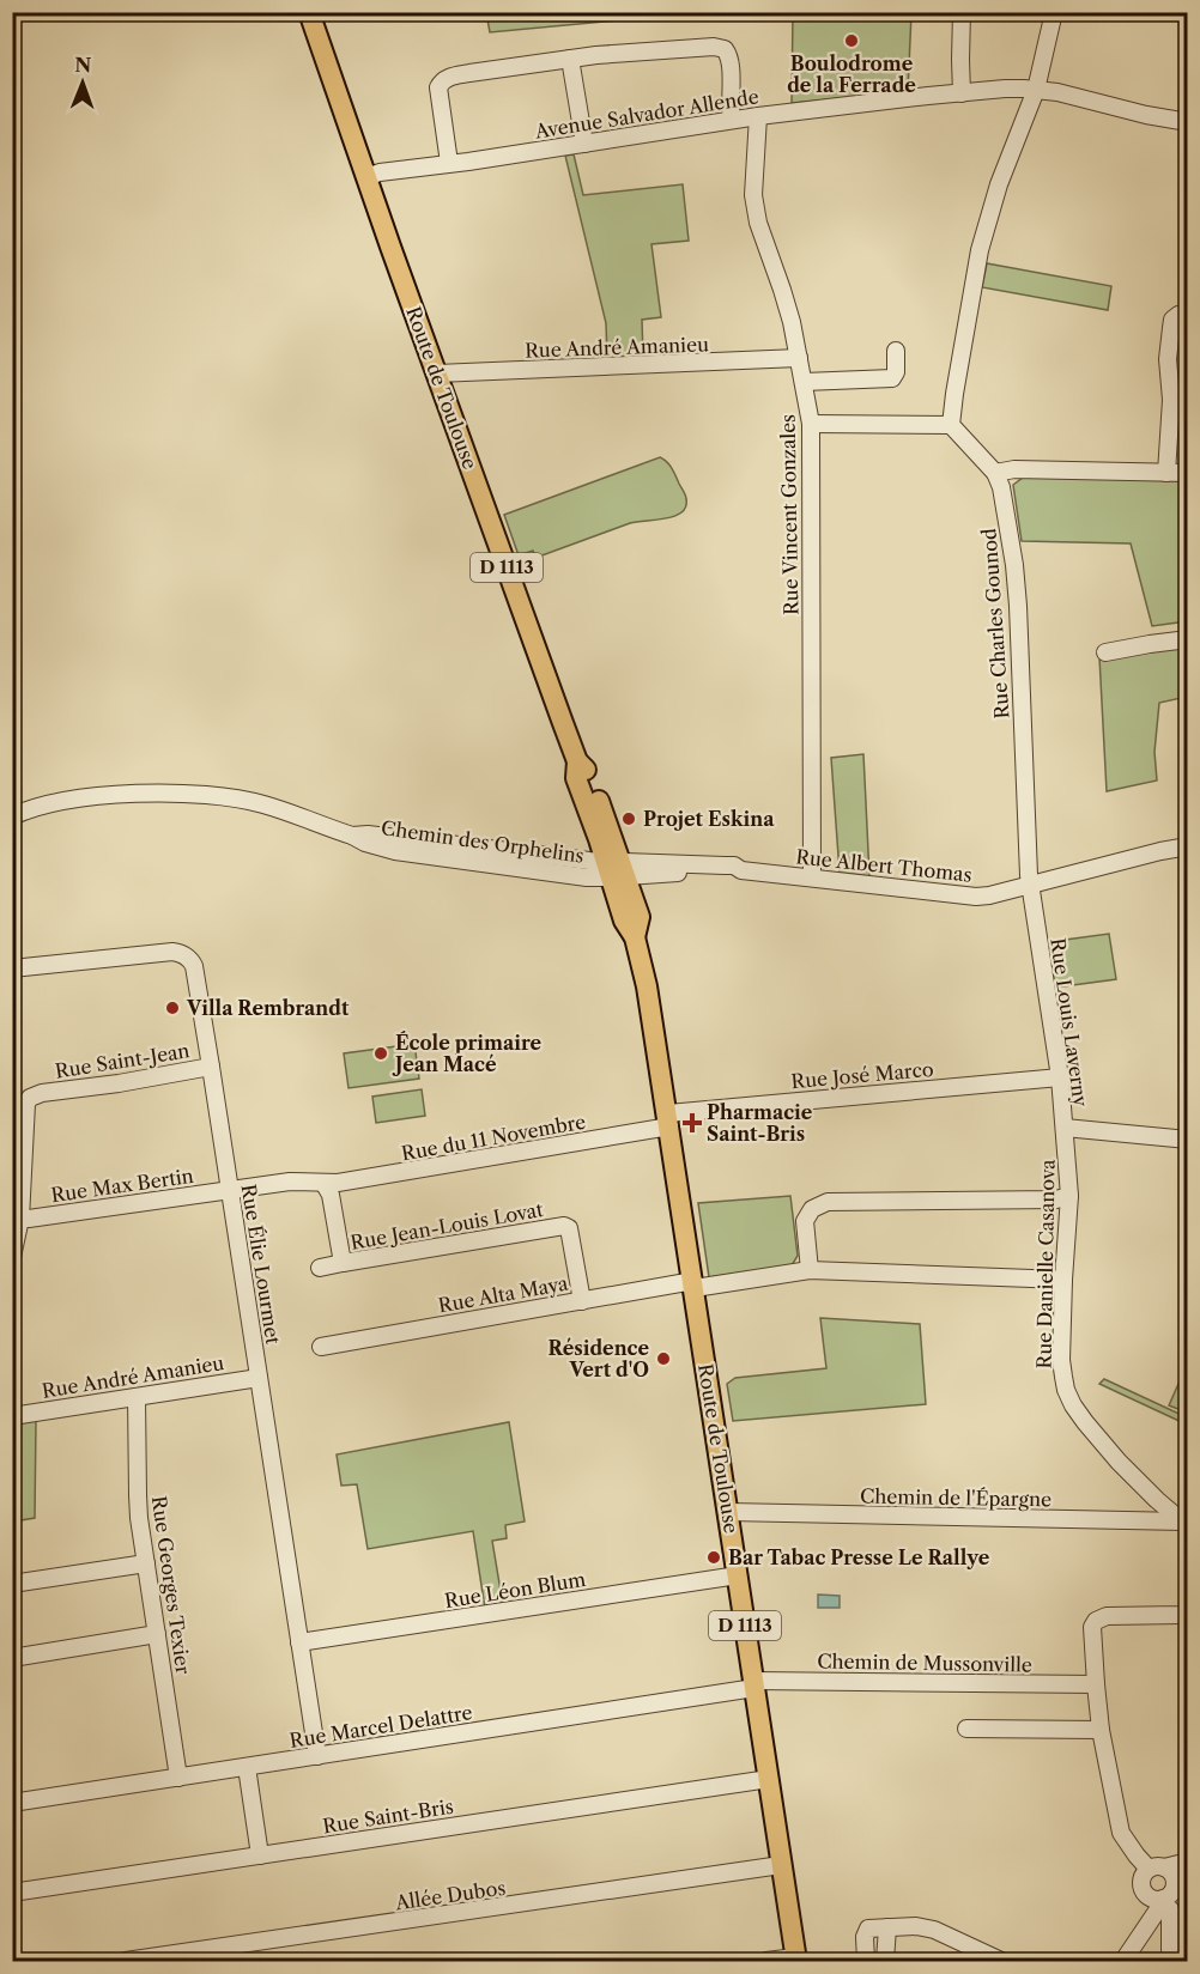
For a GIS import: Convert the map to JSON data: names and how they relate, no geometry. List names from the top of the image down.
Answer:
{
  "streets": {
    "main road": ["Route de Toulouse", "D 1113"],
    "street": [
      "Avenue Salvador Allende",
      "Rue André Amanieu",
      "Rue Vincent Gonzales",
      "Rue Charles Gounod",
      "Chemin des Orphelins",
      "Rue Albert Thomas",
      "Rue Louis Laverny",
      "Rue Saint-Jean",
      "Rue José Marco",
      "Rue du 11 Novembre",
      "Rue Max Bertin",
      "Rue Jean-Louis Lovat",
      "Rue Élie Lourmet",
      "Rue Danielle Casanova",
      "Rue Alta Maya",
      "Chemin de l'Épargne",
      "Rue Georges Texier",
      "Rue Léon Blum",
      "Chemin de Mussonville",
      "Rue Marcel Delattre",
      "Rue Saint-Bris",
      "Allée Dubos"
    ]
  },
  "crossings": [
    ["Avenue Salvador Allende", "Route de Toulouse"],
    ["Avenue Salvador Allende", "Rue Vincent Gonzales"],
    ["Rue André Amanieu", "Route de Toulouse"],
    ["Rue André Amanieu", "Rue Vincent Gonzales"],
    ["Rue André Amanieu", "Rue Élie Lourmet"],
    ["Rue André Amanieu", "Rue Georges Texier"],
    ["Route de Toulouse", "Chemin des Orphelins"],
    ["Route de Toulouse", "Rue Albert Thomas"],
    ["Route de Toulouse", "Rue José Marco"],
    ["Route de Toulouse", "Rue du 11 Novembre"],
    ["Route de Toulouse", "Rue Alta Maya"],
    ["Route de Toulouse", "Chemin de l'Épargne"],
    ["Route de Toulouse", "Rue Léon Blum"],
    ["Route de Toulouse", "Chemin de Mussonville"],
    ["Route de Toulouse", "Rue Marcel Delattre"],
    ["Route de Toulouse", "Rue Saint-Bris"],
    ["Route de Toulouse", "Allée Dubos"],
    ["Rue Vincent Gonzales", "Rue Albert Thomas"],
    ["Rue Charles Gounod", "Rue Albert Thomas"],
    ["Rue Charles Gounod", "Rue Louis Laverny"],
    ["Chemin des Orphelins", "Rue Albert Thomas"],
    ["Rue Albert Thomas", "Rue Louis Laverny"],
    ["Rue Louis Laverny", "Rue José Marco"],
    ["Rue Louis Laverny", "Rue Danielle Casanova"],
    ["Rue Saint-Jean", "Rue Max Bertin"],
    ["Rue Saint-Jean", "Rue Élie Lourmet"],
    ["Rue José Marco", "Rue du 11 Novembre"],
    ["Rue du 11 Novembre", "Rue Max Bertin"],
    ["Rue du 11 Novembre", "Rue Jean-Louis Lovat"],
    ["Rue du 11 Novembre", "Rue Élie Lourmet"],
    ["Rue Max Bertin", "Rue Élie Lourmet"],
    ["Rue Jean-Louis Lovat", "Rue Alta Maya"],
    ["Rue Élie Lourmet", "Rue Léon Blum"],
    ["Rue Élie Lourmet", "Rue Marcel Delattre"],
    ["Rue Danielle Casanova", "Rue Alta Maya"],
    ["Rue Danielle Casanova", "Chemin de l'Épargne"],
    ["Rue Georges Texier", "Rue Marcel Delattre"],
    ["Chemin de Mussonville", "Rue Marcel Delattre"]
  ],
  "places": {
    "other": [
      "Boulodrome de la Ferrade",
      "Projet Eskina",
      "Villa Rembrandt",
      "École primaire Jean Macé",
      "Résidence Vert d'O",
      "Bar Tabac Presse Le Rallye"
    ],
    "health": ["Pharmacie Saint-Bris"]
  },
  "north": "top"
}
